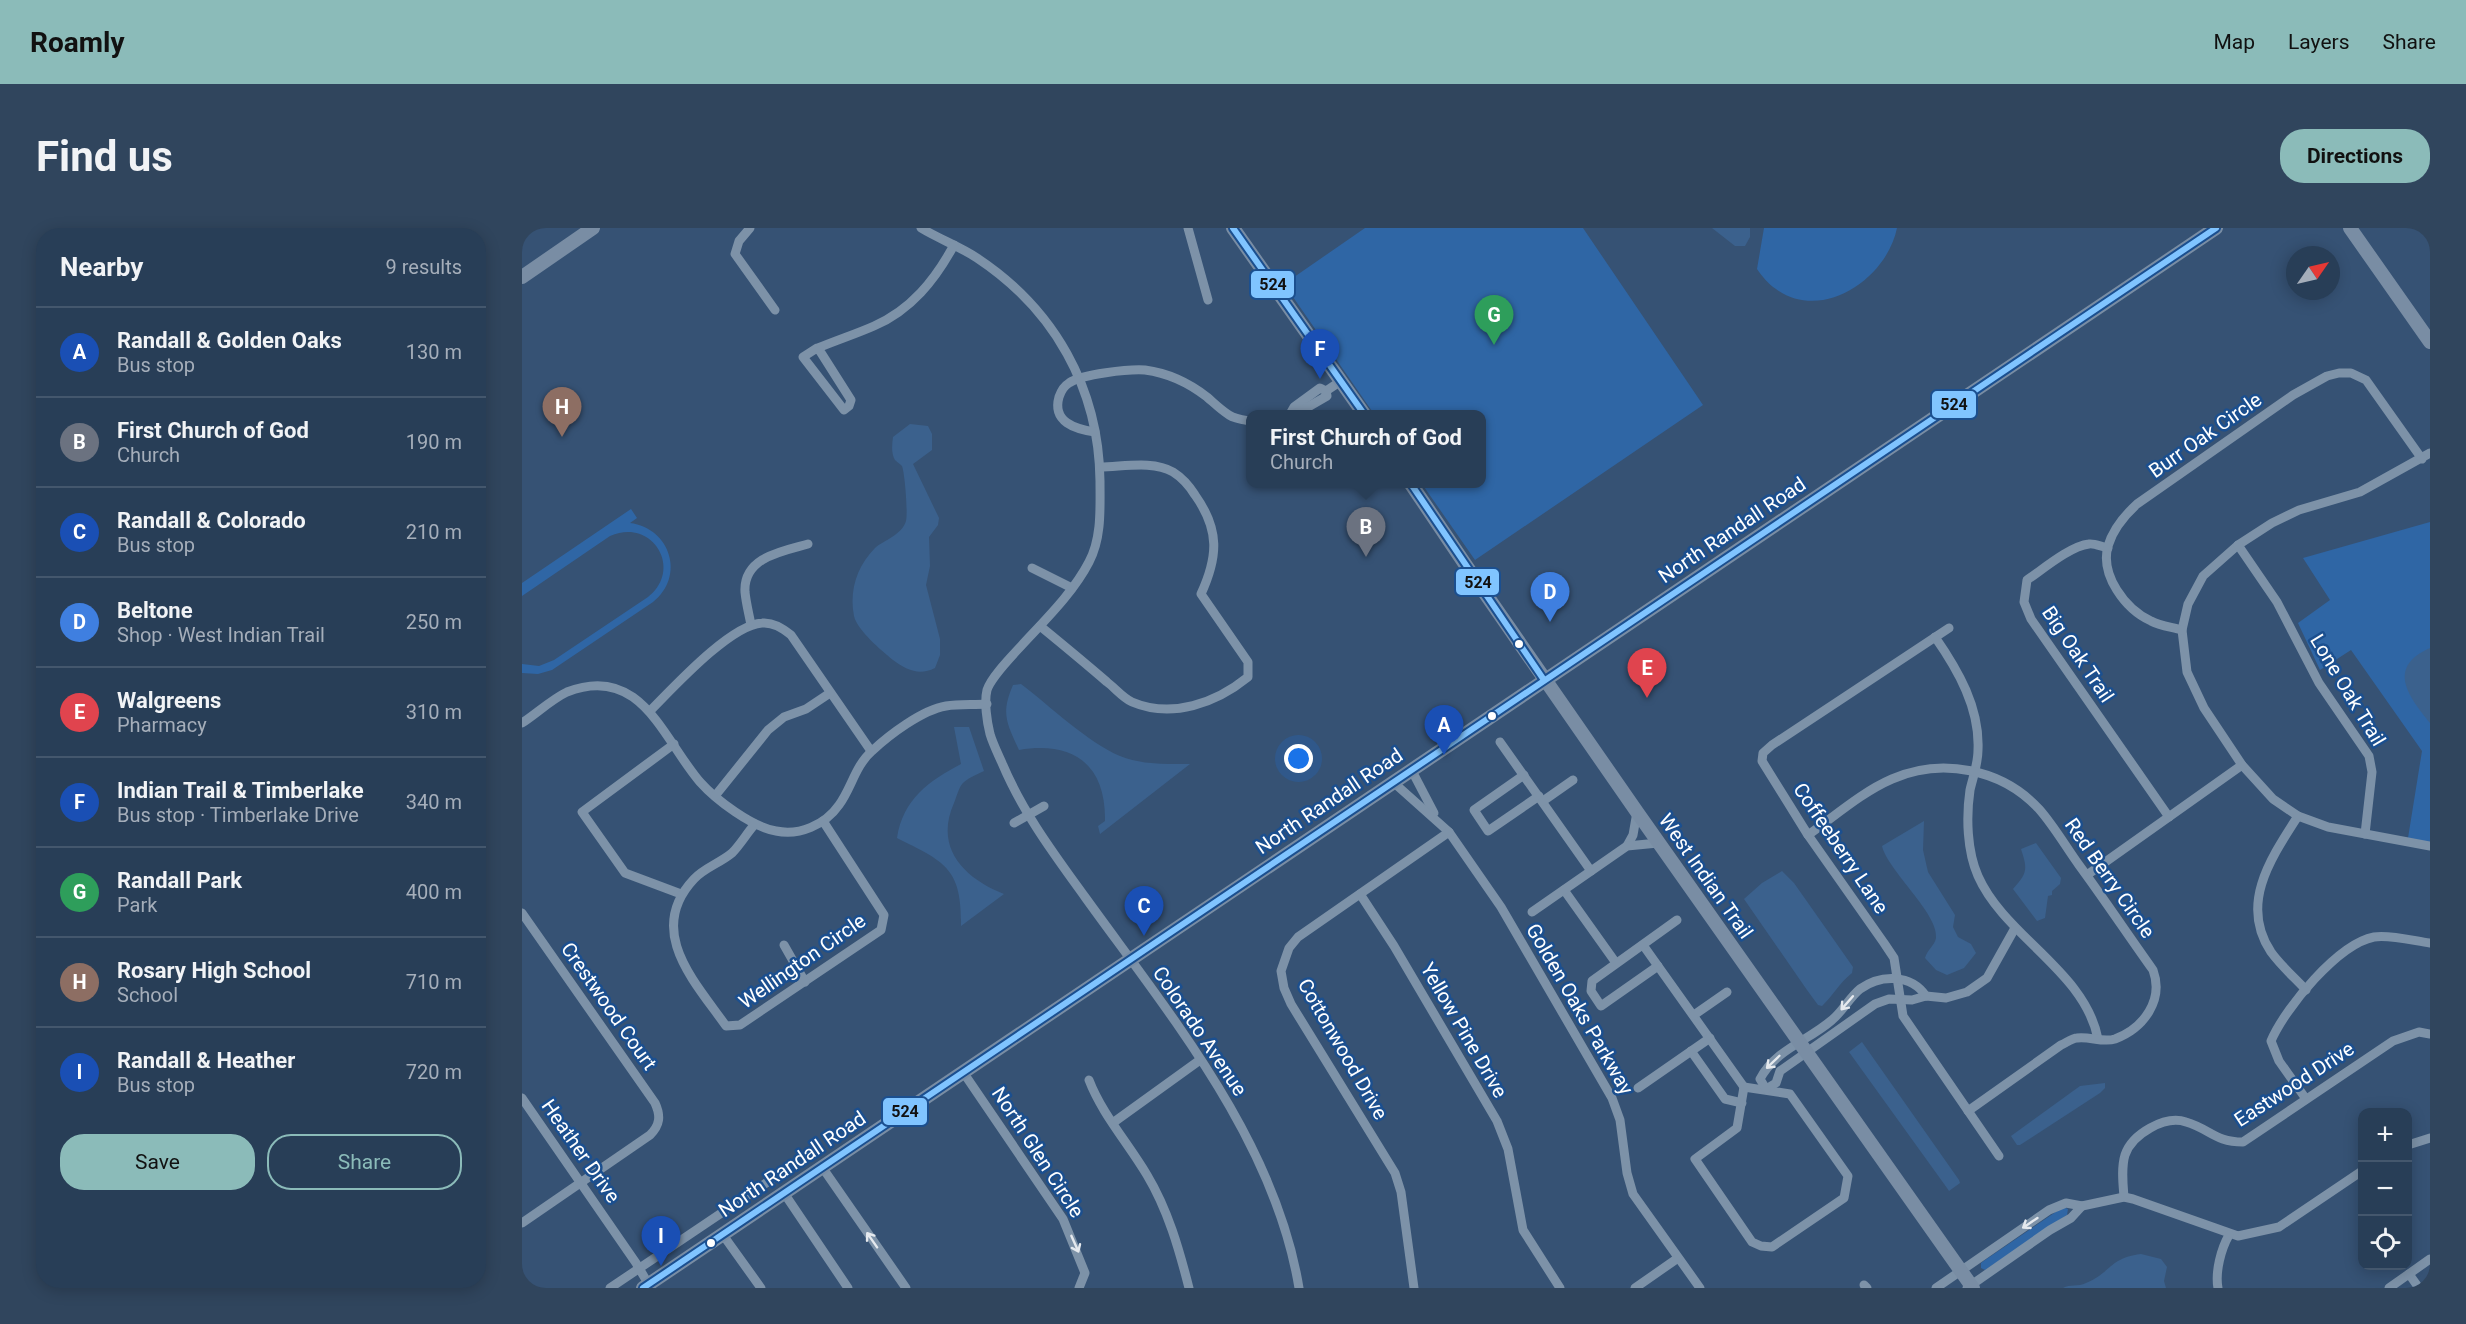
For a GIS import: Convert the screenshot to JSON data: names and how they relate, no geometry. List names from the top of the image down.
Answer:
{
  "streets": {
    "main road": ["North Randall Road", "West Indian Trail"],
    "street": [
      "Burr Oak Circle",
      "Big Oak Trail",
      "Lone Oak Trail",
      "Coffeeberry Lane",
      "Red Berry Circle",
      "Wellington Circle",
      "Crestwood Court",
      "Golden Oaks Parkway",
      "Yellow Pine Drive",
      "Colorado Avenue",
      "Cottonwood Drive",
      "Eastwood Drive",
      "Heather Drive",
      "North Glen Circle"
    ]
  },
  "crossings": [
    ["Burr Oak Circle", "Big Oak Trail"],
    ["North Randall Road", "West Indian Trail"],
    ["North Randall Road", "Golden Oaks Parkway"],
    ["North Randall Road", "Colorado Avenue"],
    ["North Randall Road", "Heather Drive"],
    ["North Randall Road", "North Glen Circle"],
    ["Coffeeberry Lane", "Red Berry Circle"],
    ["Crestwood Court", "Heather Drive"],
    ["Golden Oaks Parkway", "Cottonwood Drive"],
    ["Yellow Pine Drive", "Cottonwood Drive"]
  ],
  "one_way": ["North Glen Circle"],
  "lines": ["transit line 524"],
  "north": "top right",
  "page": {
    "header": "Roamly",
    "nav": ["Map", "Layers", "Share"],
    "buttons": [
      "Directions",
      ["Save", "Share"]
    ],
    "title": "Find us",
    "heading": ["Nearby", "9 results"],
    "pins": [
      "G",
      "F",
      "H",
      "B",
      "D",
      "E",
      "A",
      "C",
      "I"
    ],
    "list": [
      {
        "mark": "A",
        "name": "Randall & Golden Oaks",
        "note": "Bus stop",
        "value": "130 m"
      },
      {
        "mark": "B",
        "name": "First Church of God",
        "note": "Church",
        "value": "190 m"
      },
      {
        "mark": "C",
        "name": "Randall & Colorado",
        "note": "Bus stop",
        "value": "210 m"
      },
      {
        "mark": "D",
        "name": "Beltone",
        "note": "Shop · West Indian Trail",
        "value": "250 m"
      },
      {
        "mark": "E",
        "name": "Walgreens",
        "note": "Pharmacy",
        "value": "310 m"
      },
      {
        "mark": "F",
        "name": "Indian Trail & Timberlake",
        "note": "Bus stop · Timberlake Drive",
        "value": "340 m"
      },
      {
        "mark": "G",
        "name": "Randall Park",
        "note": "Park",
        "value": "400 m"
      },
      {
        "mark": "H",
        "name": "Rosary High School",
        "note": "School",
        "value": "710 m"
      },
      {
        "mark": "I",
        "name": "Randall & Heather",
        "note": "Bus stop",
        "value": "720 m"
      }
    ],
    "popup": ["First Church of God", "Church"],
    "map_buttons": ["+", "−"]
  }
}
